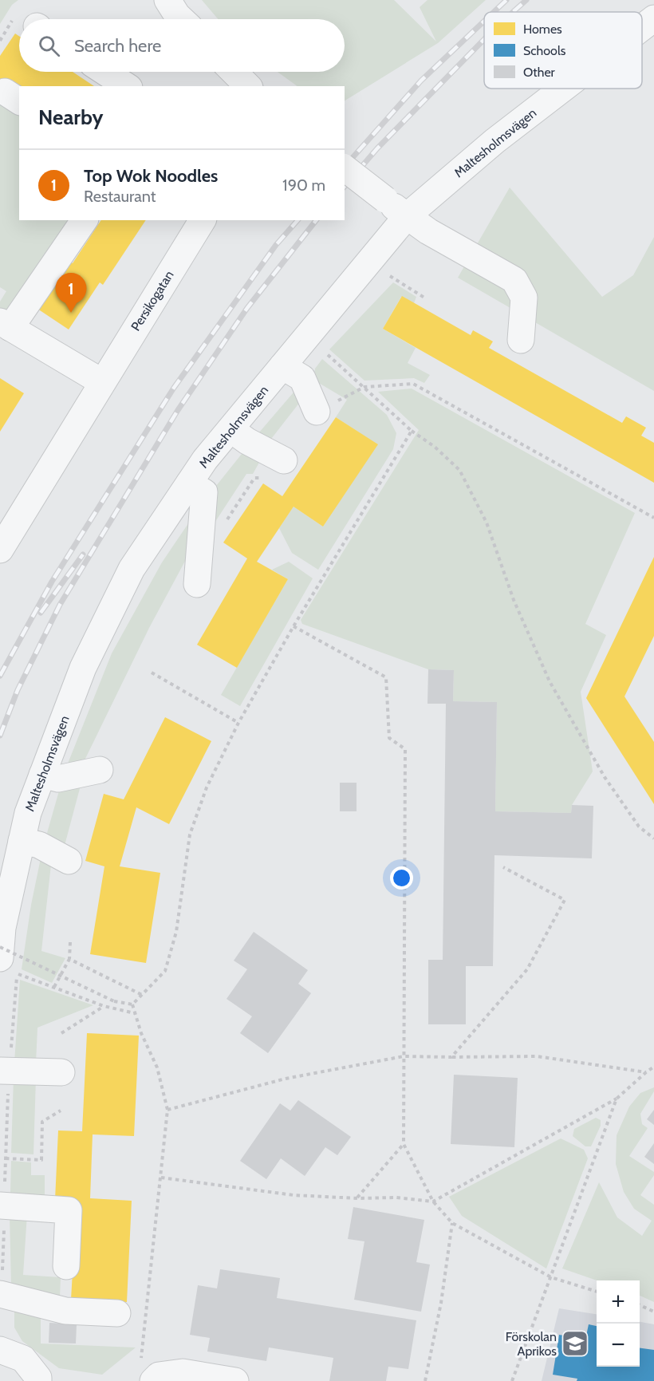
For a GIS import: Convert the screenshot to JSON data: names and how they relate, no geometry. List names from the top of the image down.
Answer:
{
  "streets": {
    "street": ["Maltesholmsvägen", "Persikogatan"]
  },
  "places": {
    "school or university": ["Förskolan Aprikos"]
  },
  "legend": ["Homes", "Schools", "Other"],
  "page": {
    "search": "Search here",
    "heading": "Nearby",
    "list": [
      {
        "mark": "1",
        "name": "Top Wok Noodles",
        "note": "Restaurant",
        "value": "190 m"
      }
    ],
    "pins": "1",
    "map_buttons": ["+", "−"]
  }
}
